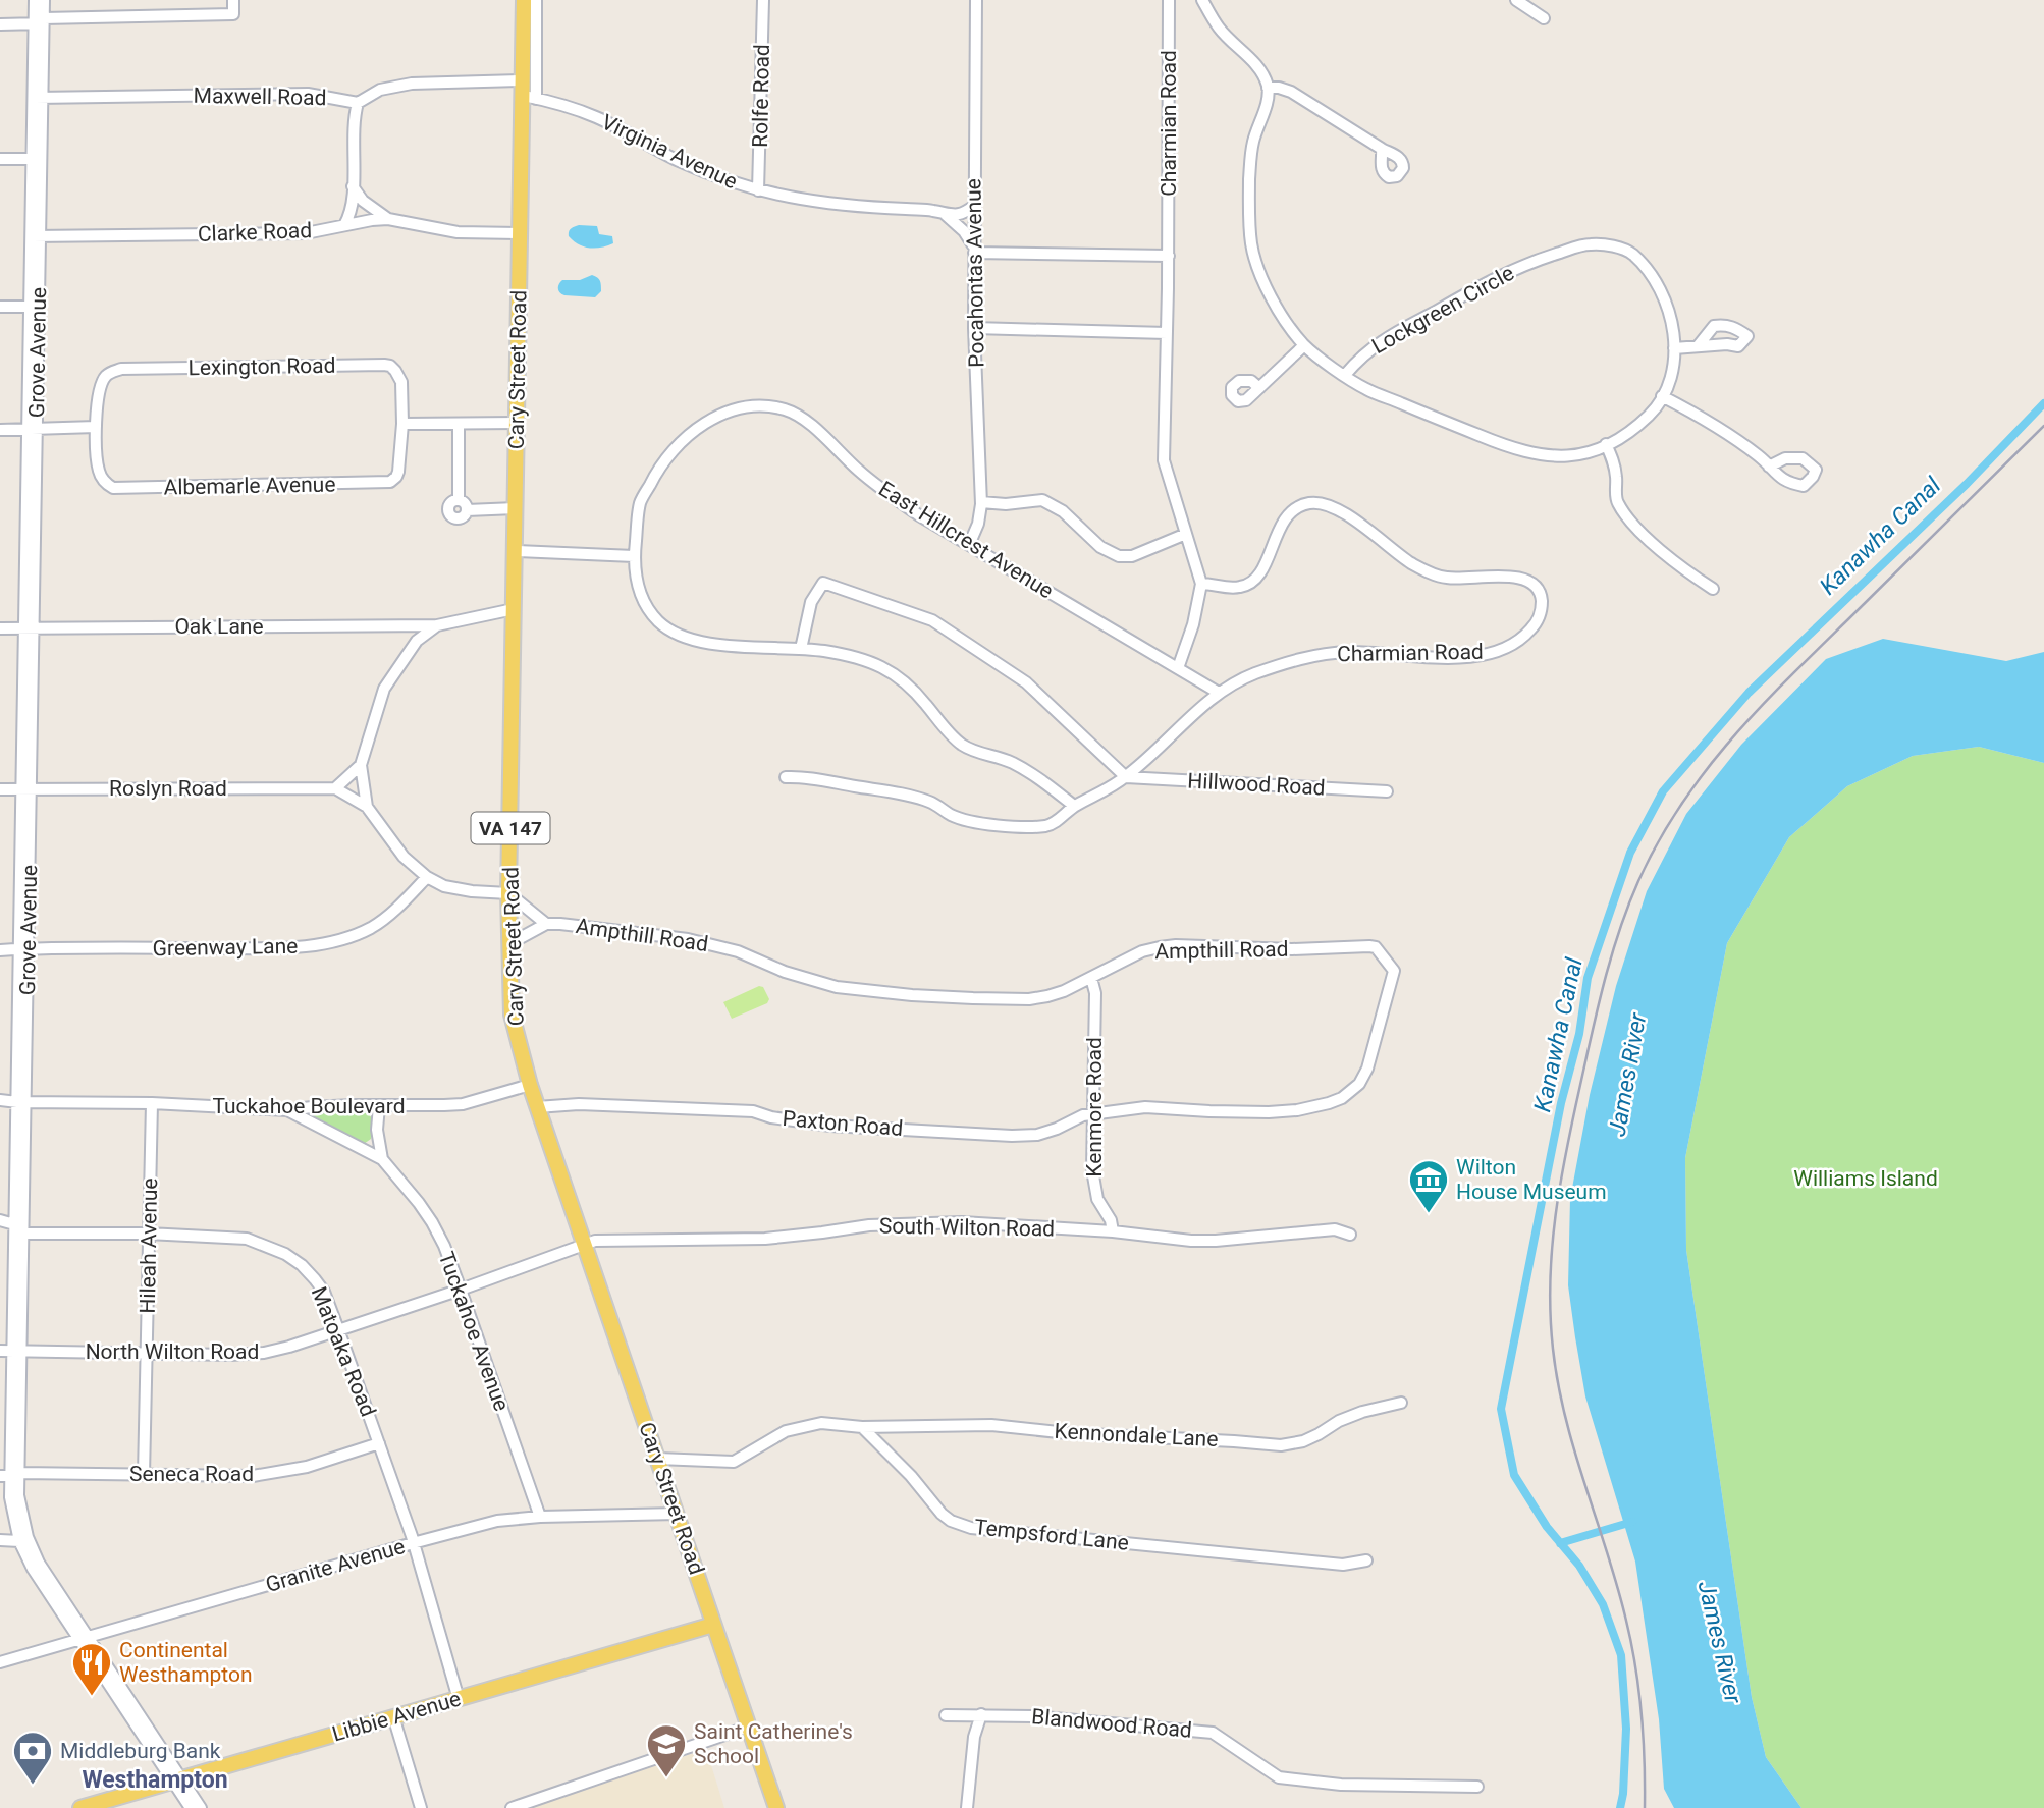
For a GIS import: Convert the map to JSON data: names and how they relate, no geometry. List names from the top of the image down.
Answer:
{
  "streets": {
    "main road": ["Cary Street Road", "VA 147", "Libbie Avenue"],
    "street": [
      "Rolfe Road",
      "Maxwell Road",
      "Charmian Road",
      "Virginia Avenue",
      "Clarke Road",
      "Pocahontas Avenue",
      "Lockgreen Circle",
      "Grove Avenue",
      "Lexington Road",
      "Albemarle Avenue",
      "East Hillcrest Avenue",
      "Oak Lane",
      "Hillwood Road",
      "Roslyn Road",
      "Ampthill Road",
      "Greenway Lane",
      "Tuckahoe Boulevard",
      "Kenmore Road",
      "Paxton Road",
      "South Wilton Road",
      "Hileah Avenue",
      "Tuckahoe Avenue",
      "North Wilton Road",
      "Matoaka Road",
      "Kennondale Lane",
      "Seneca Road",
      "Tempsford Lane",
      "Granite Avenue",
      "Blandwood Road"
    ]
  },
  "crossings": [
    ["Rolfe Road", "Virginia Avenue"],
    ["Maxwell Road", "Virginia Avenue"],
    ["Maxwell Road", "Grove Avenue"],
    ["Maxwell Road", "Cary Street Road"],
    ["Charmian Road", "East Hillcrest Avenue"],
    ["Charmian Road", "Hillwood Road"],
    ["Virginia Avenue", "Pocahontas Avenue"],
    ["Virginia Avenue", "Cary Street Road"],
    ["Clarke Road", "Grove Avenue"],
    ["Clarke Road", "Cary Street Road"],
    ["Pocahontas Avenue", "East Hillcrest Avenue"],
    ["Grove Avenue", "Oak Lane"],
    ["Grove Avenue", "Roslyn Road"],
    ["Grove Avenue", "Greenway Lane"],
    ["Grove Avenue", "Tuckahoe Boulevard"],
    ["Grove Avenue", "North Wilton Road"],
    ["Grove Avenue", "Matoaka Road"],
    ["Grove Avenue", "Seneca Road"],
    ["Grove Avenue", "Granite Avenue"],
    ["Grove Avenue", "Libbie Avenue"],
    ["Lexington Road", "Albemarle Avenue"],
    ["Cary Street Road", "Oak Lane"],
    ["Cary Street Road", "Ampthill Road"],
    ["Cary Street Road", "Tuckahoe Boulevard"],
    ["Cary Street Road", "Paxton Road"],
    ["Cary Street Road", "South Wilton Road"],
    ["Cary Street Road", "North Wilton Road"],
    ["Cary Street Road", "Granite Avenue"],
    ["Cary Street Road", "Libbie Avenue"],
    ["Ampthill Road", "Kenmore Road"],
    ["Ampthill Road", "Paxton Road"],
    ["Tuckahoe Boulevard", "Hileah Avenue"],
    ["Tuckahoe Boulevard", "Tuckahoe Avenue"],
    ["Kenmore Road", "Paxton Road"],
    ["Kenmore Road", "South Wilton Road"],
    ["South Wilton Road", "North Wilton Road"],
    ["Hileah Avenue", "North Wilton Road"],
    ["Hileah Avenue", "Matoaka Road"],
    ["Hileah Avenue", "Seneca Road"],
    ["Tuckahoe Avenue", "North Wilton Road"],
    ["Tuckahoe Avenue", "Granite Avenue"],
    ["North Wilton Road", "Matoaka Road"],
    ["Matoaka Road", "Seneca Road"],
    ["Matoaka Road", "Granite Avenue"],
    ["Matoaka Road", "Libbie Avenue"],
    ["Kennondale Lane", "Tempsford Lane"]
  ],
  "districts": ["Westhampton"],
  "water": ["Kanawha Canal", "James River"],
  "parks": ["Williams Island"],
  "places": {
    "museum": ["Wilton House Museum"],
    "restaurant": ["Continental Westhampton"],
    "school or university": ["Saint Catherine's School"],
    "bank": ["Middleburg Bank"]
  }
}
